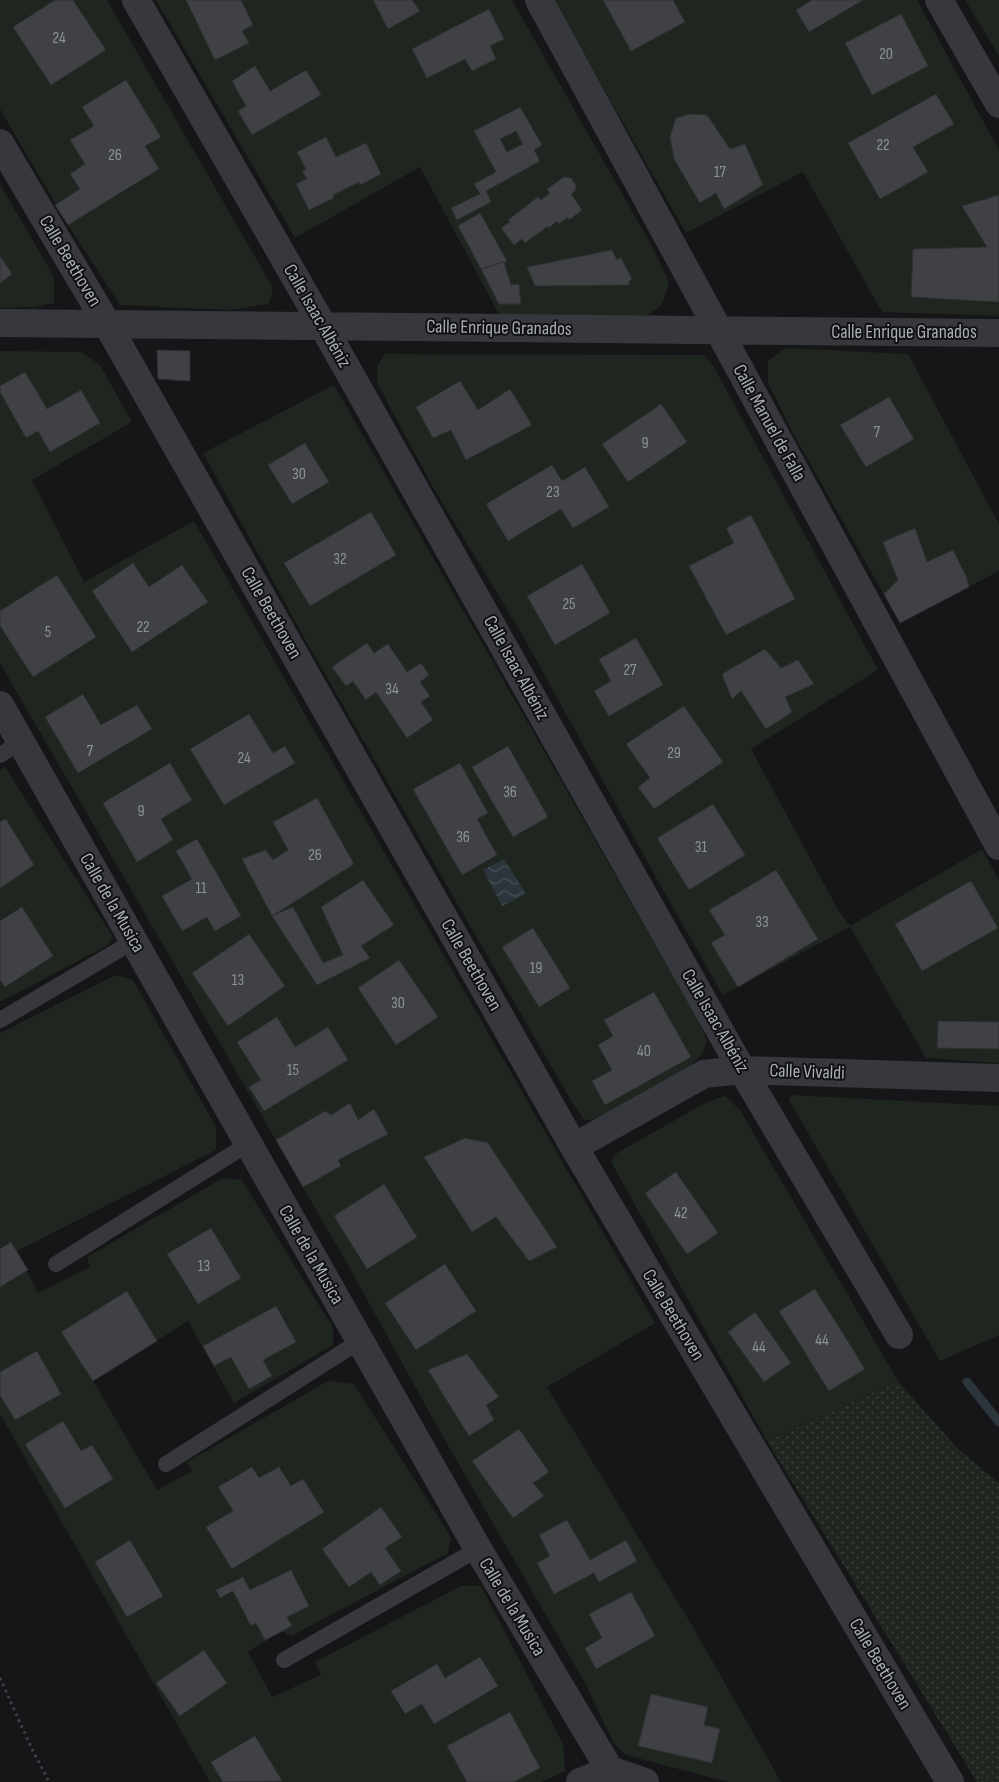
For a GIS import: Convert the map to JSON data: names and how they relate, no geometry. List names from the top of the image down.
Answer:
{
  "streets": {
    "street": [
      "Calle Beethoven",
      "Calle Isaac Albéniz",
      "Calle Enrique Granados",
      "Calle Manuel de Falla",
      "Calle de la Musica",
      "Calle Vivaldi"
    ]
  },
  "crossings": [
    ["Calle Beethoven", "Calle Enrique Granados"],
    ["Calle Beethoven", "Calle Vivaldi"],
    ["Calle Isaac Albéniz", "Calle Enrique Granados"],
    ["Calle Isaac Albéniz", "Calle Vivaldi"],
    ["Calle Enrique Granados", "Calle Manuel de Falla"]
  ],
  "house_numbers": [
    "24",
    "20",
    "22",
    "26",
    "17",
    "7",
    "9",
    "30",
    "23",
    "32",
    "25",
    "22",
    "5",
    "27",
    "34",
    "7",
    "29",
    "24",
    "36",
    "9",
    "36",
    "31",
    "26",
    "11",
    "33",
    "19",
    "13",
    "30",
    "40",
    "15",
    "42",
    "13",
    "44",
    "44"
  ]
}
